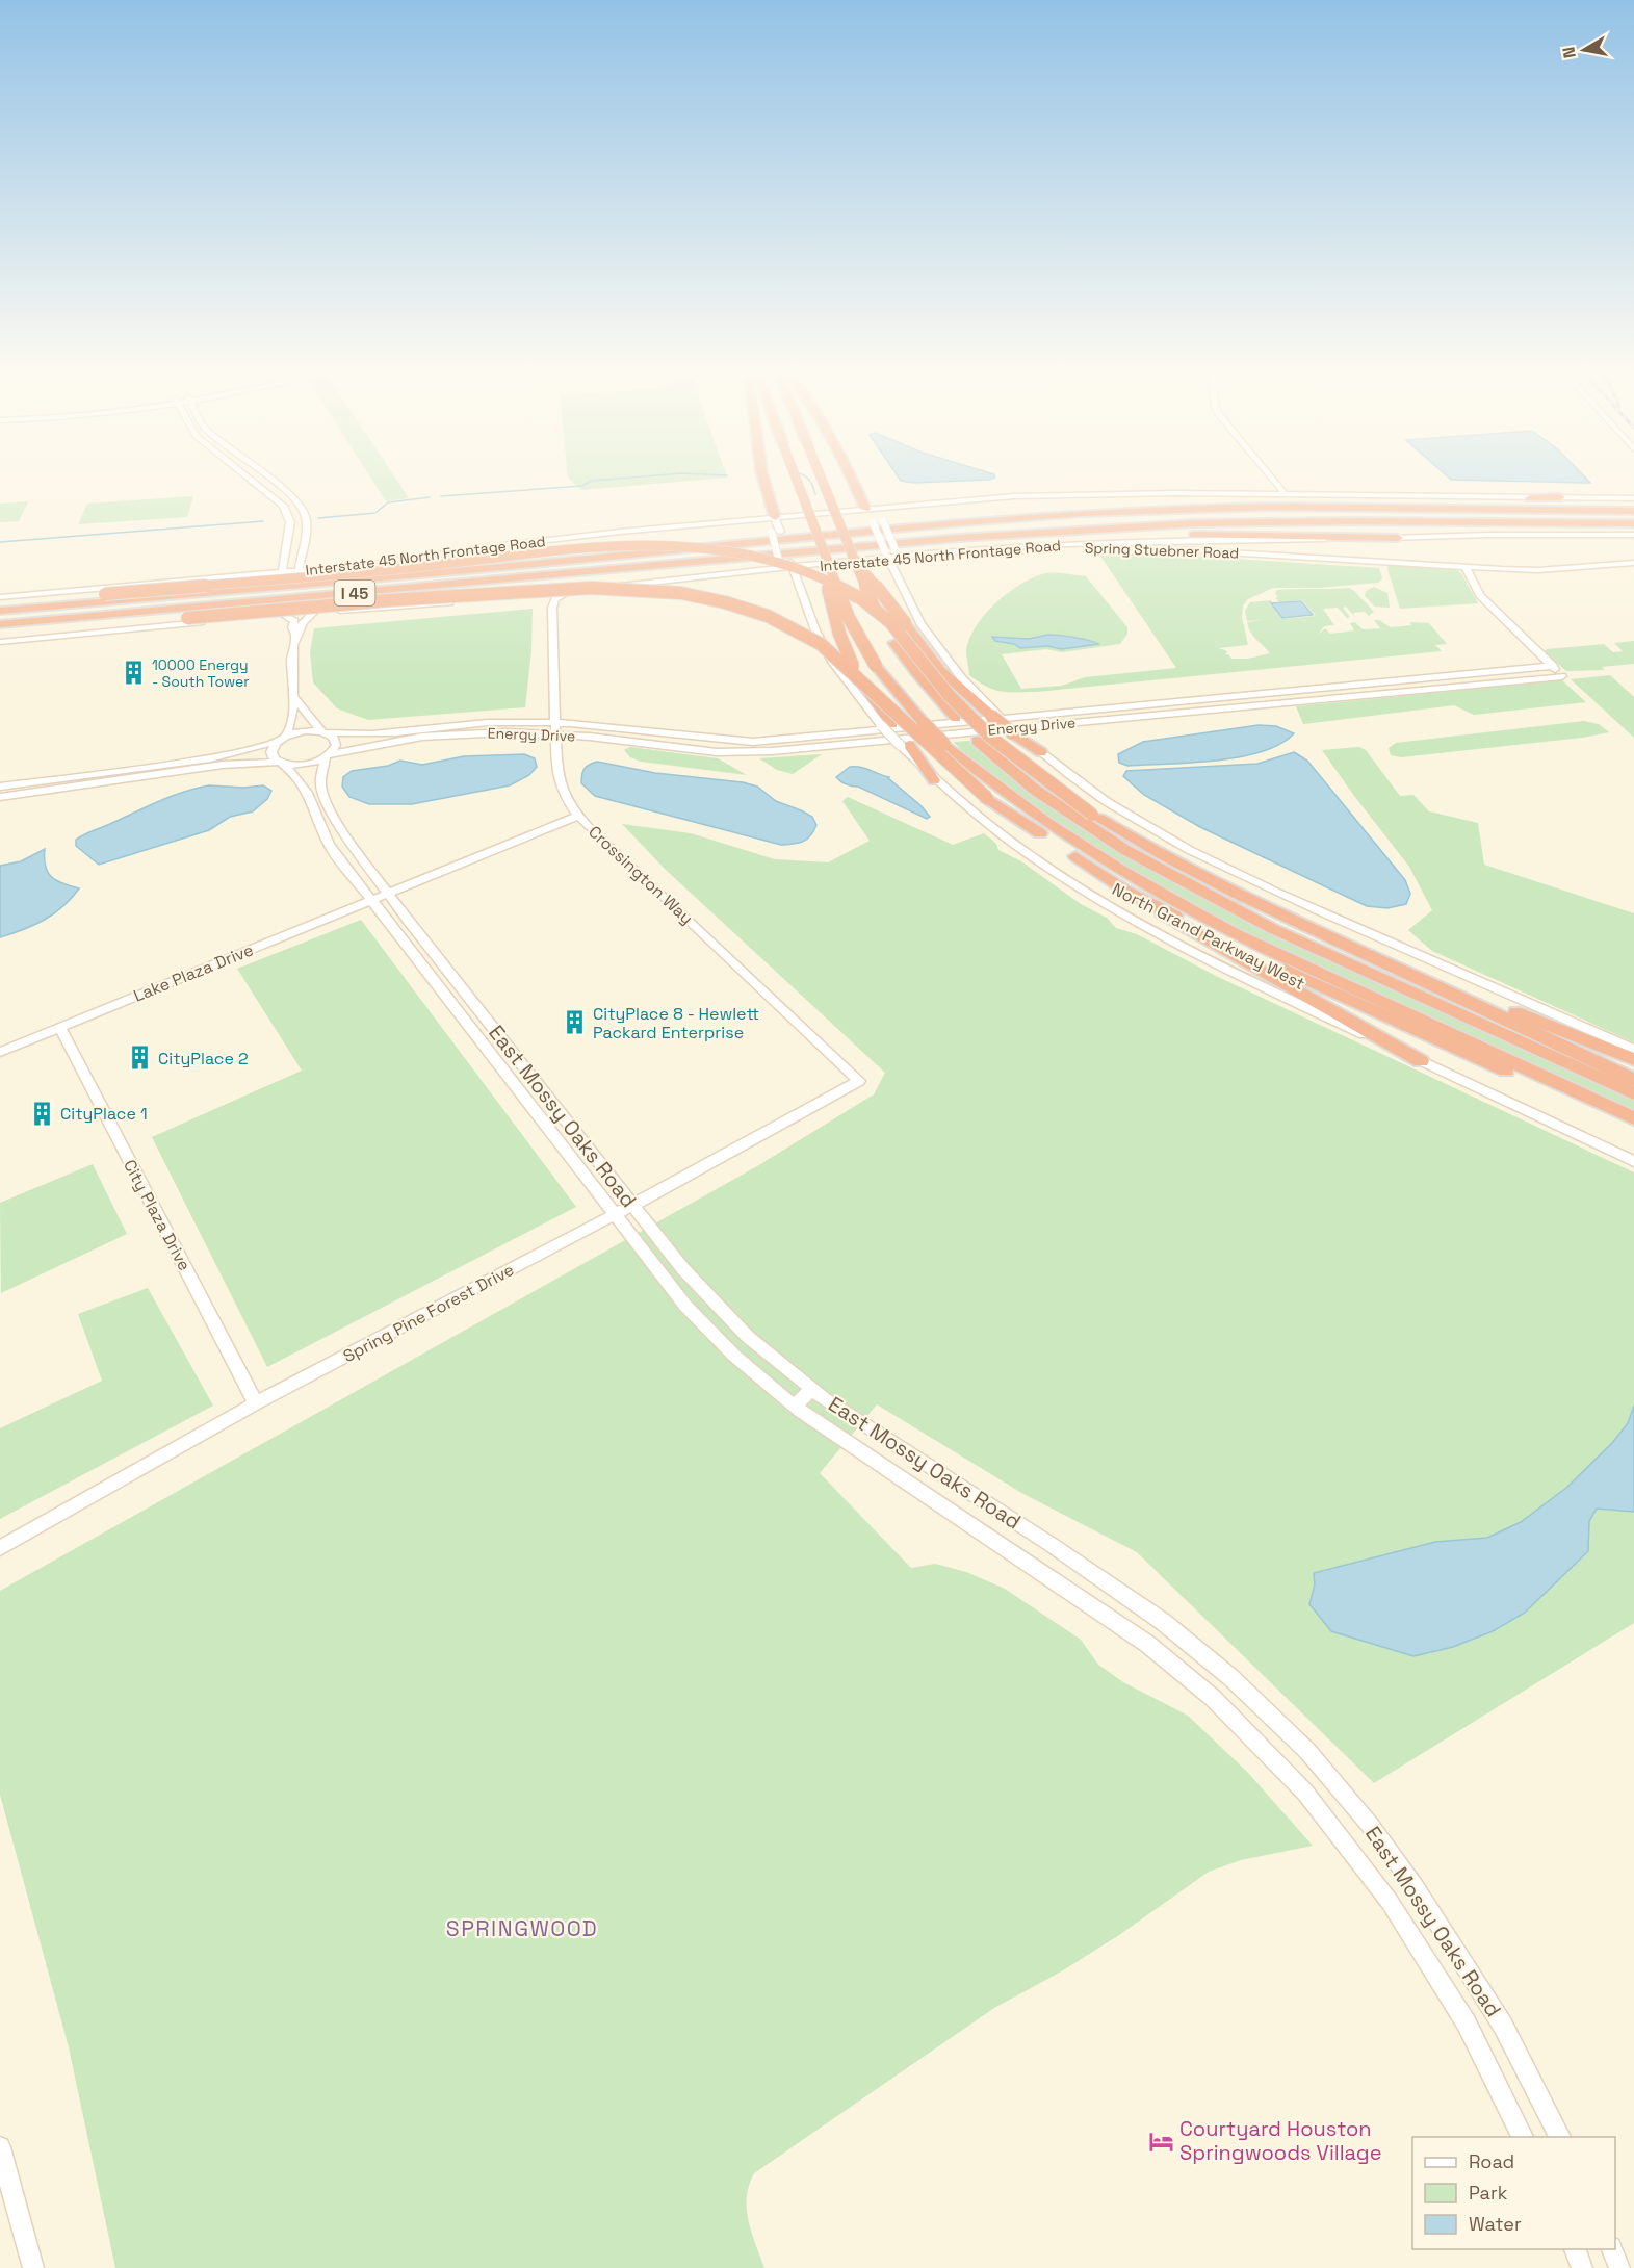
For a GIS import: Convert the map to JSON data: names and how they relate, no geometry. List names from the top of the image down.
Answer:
{
  "streets": {
    "highway": ["I 45", "North Grand Parkway West"],
    "street": [
      "Spring Stuebner Road",
      "Interstate 45 North Frontage Road",
      "Energy Drive",
      "Crossington Way",
      "Lake Plaza Drive",
      "East Mossy Oaks Road",
      "City Plaza Drive",
      "Spring Pine Forest Drive"
    ]
  },
  "crossings": [
    ["Spring Stuebner Road", "Interstate 45 North Frontage Road"],
    ["Energy Drive", "Crossington Way"],
    ["Energy Drive", "East Mossy Oaks Road"],
    ["Crossington Way", "Lake Plaza Drive"],
    ["Crossington Way", "Spring Pine Forest Drive"],
    ["Lake Plaza Drive", "East Mossy Oaks Road"],
    ["Lake Plaza Drive", "City Plaza Drive"],
    ["East Mossy Oaks Road", "Spring Pine Forest Drive"],
    ["City Plaza Drive", "Spring Pine Forest Drive"]
  ],
  "districts": ["SPRINGWOOD"],
  "places": {
    "building": [
      "10000 Energy - South Tower",
      "CityPlace 8 - Hewlett Packard Enterprise",
      "CityPlace 2",
      "CityPlace 1"
    ],
    "hotel": ["Courtyard Houston Springwoods Village"]
  },
  "legend": ["Road", "Park", "Water"],
  "north": "left"
}
